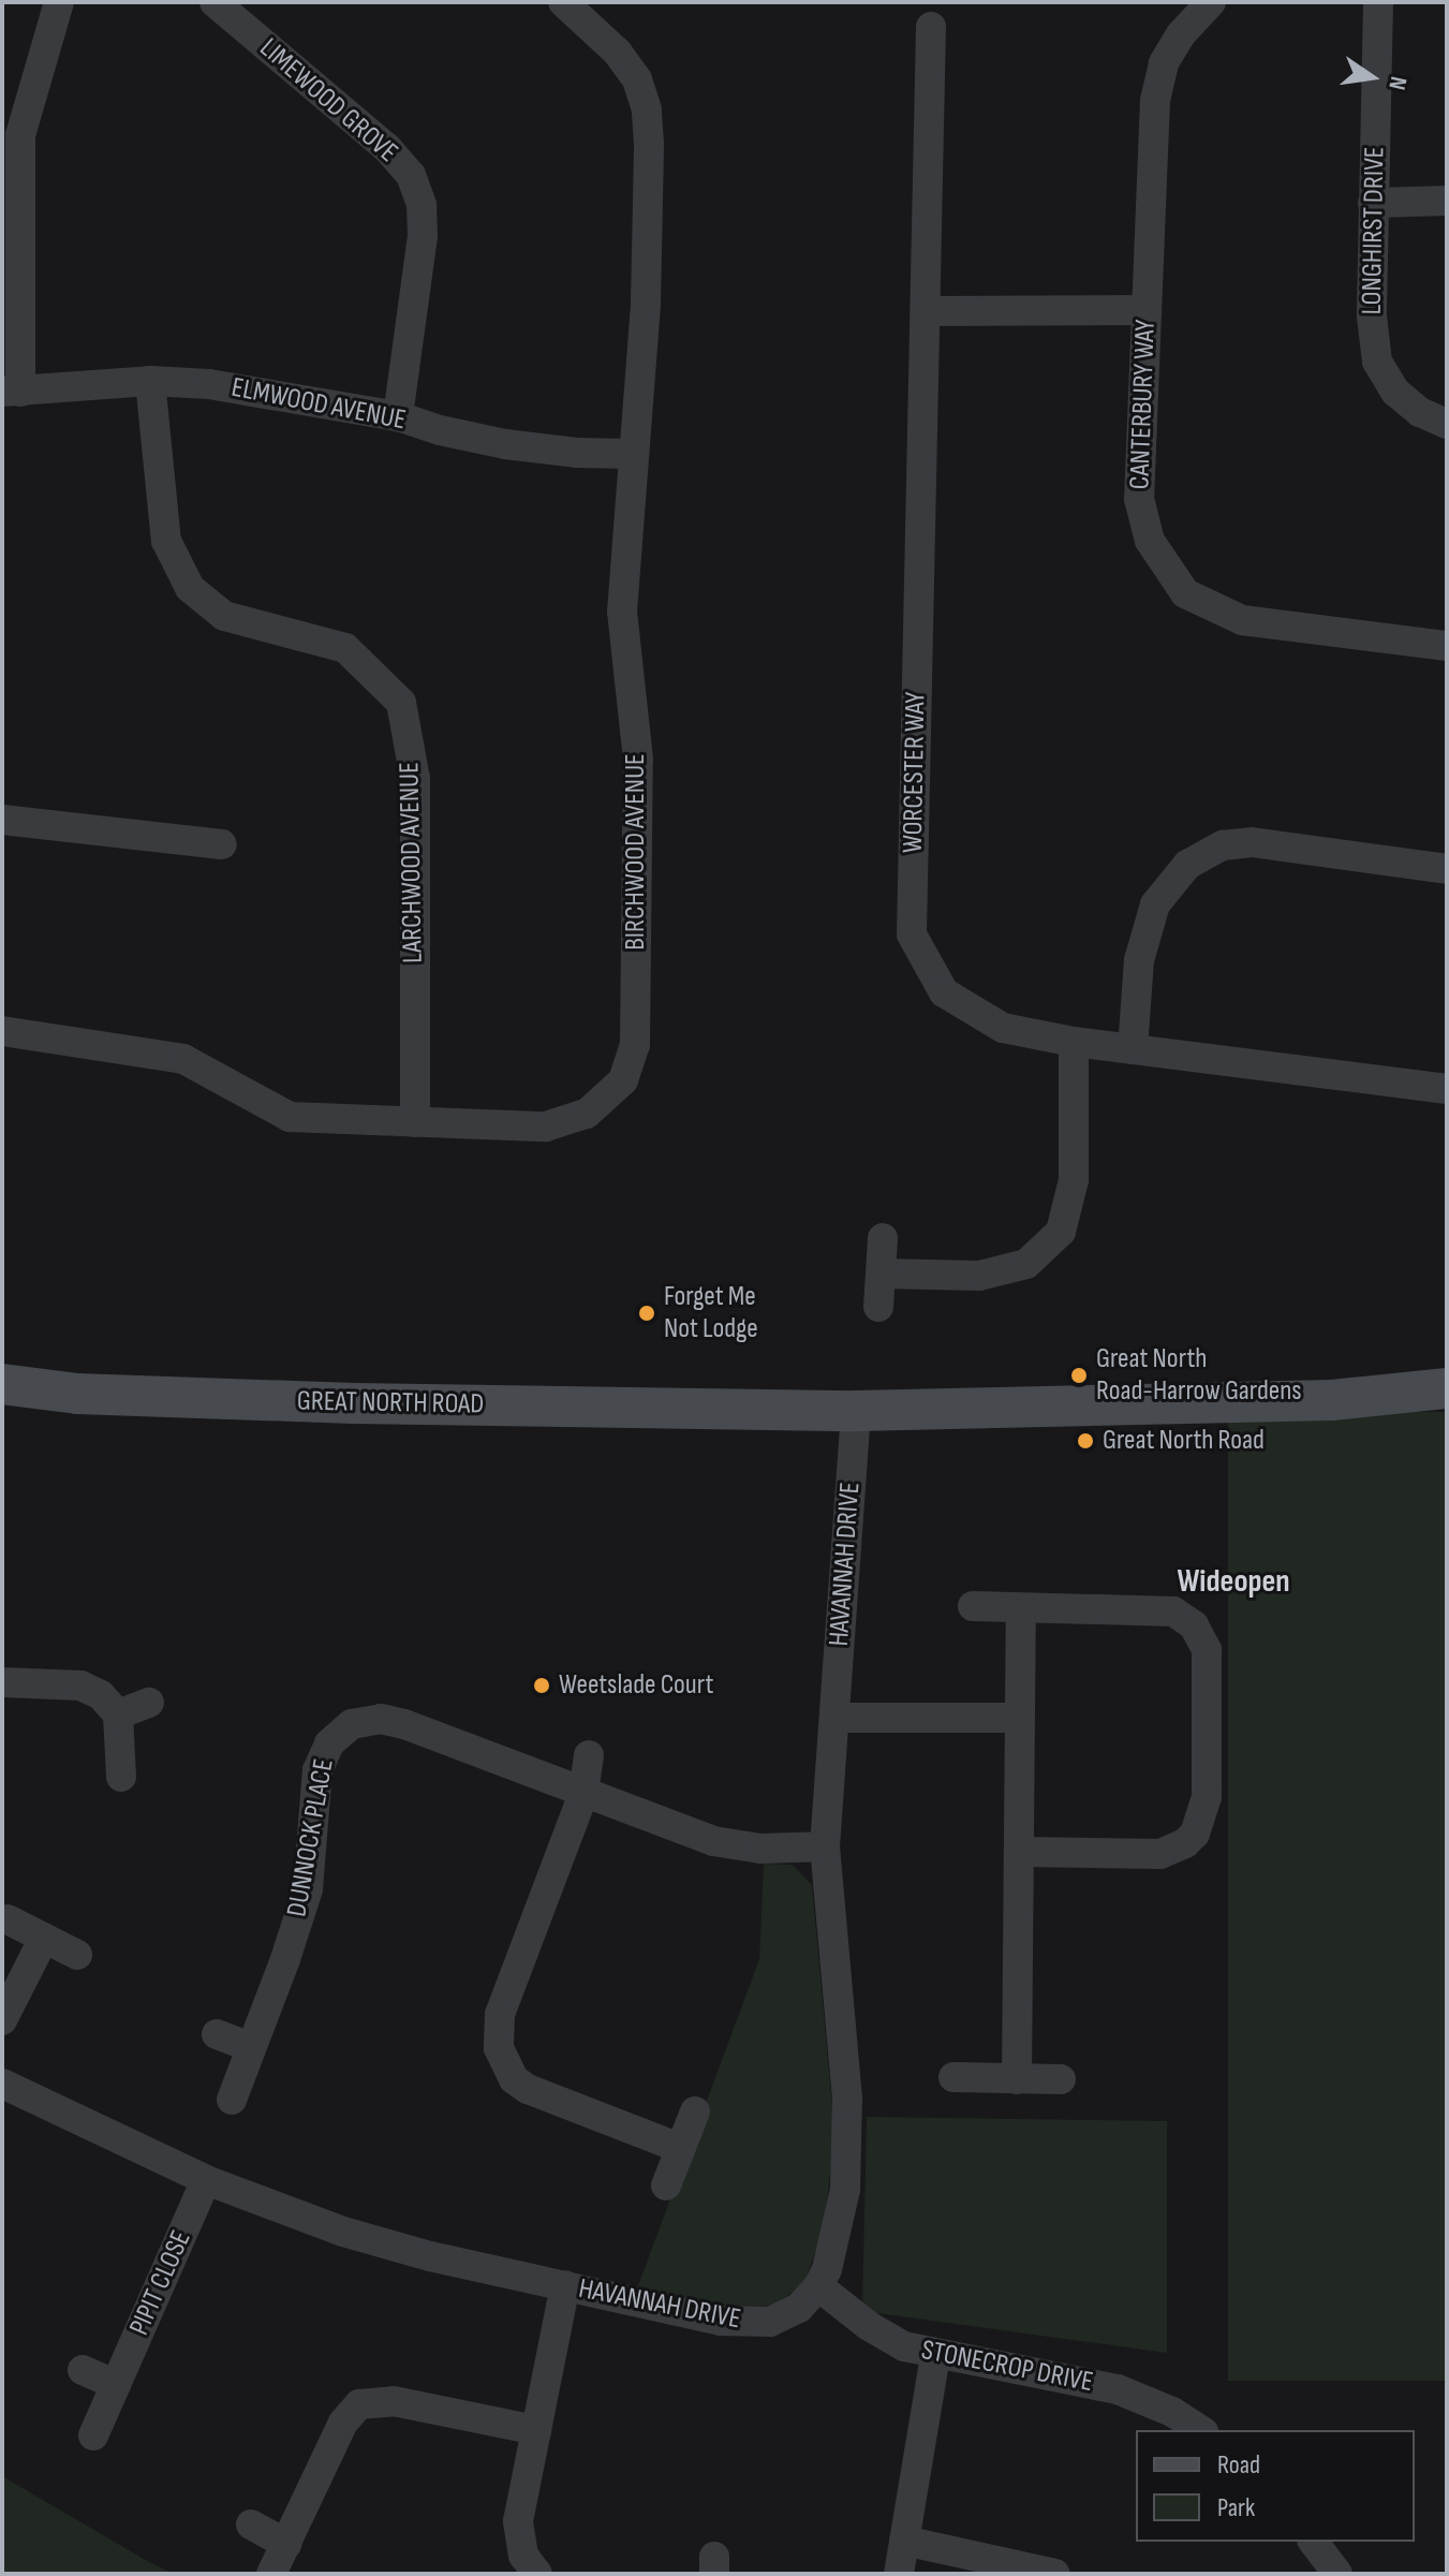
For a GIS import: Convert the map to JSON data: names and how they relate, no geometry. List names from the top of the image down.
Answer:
{
  "streets": {
    "main road": ["GREAT NORTH ROAD"],
    "street": [
      "LIMEWOOD GROVE",
      "LONGHIRST DRIVE",
      "ELMWOOD AVENUE",
      "CANTERBURY WAY",
      "WORCESTER WAY",
      "BIRCHWOOD AVENUE",
      "LARCHWOOD AVENUE",
      "HAVANNAH DRIVE",
      "DUNNOCK PLACE",
      "PIPIT CLOSE",
      "STONECROP DRIVE"
    ]
  },
  "crossings": [
    ["LIMEWOOD GROVE", "ELMWOOD AVENUE"],
    ["ELMWOOD AVENUE", "BIRCHWOOD AVENUE"],
    ["ELMWOOD AVENUE", "LARCHWOOD AVENUE"],
    ["BIRCHWOOD AVENUE", "LARCHWOOD AVENUE"],
    ["GREAT NORTH ROAD", "HAVANNAH DRIVE"],
    ["HAVANNAH DRIVE", "DUNNOCK PLACE"],
    ["HAVANNAH DRIVE", "PIPIT CLOSE"],
    ["HAVANNAH DRIVE", "STONECROP DRIVE"]
  ],
  "districts": ["Wideopen"],
  "places": [
    "Forget Me Not Lodge",
    "Great North Road-Harrow Gardens",
    "Great North Road",
    "Weetslade Court"
  ],
  "legend": ["Road", "Park"],
  "north": "right"
}
